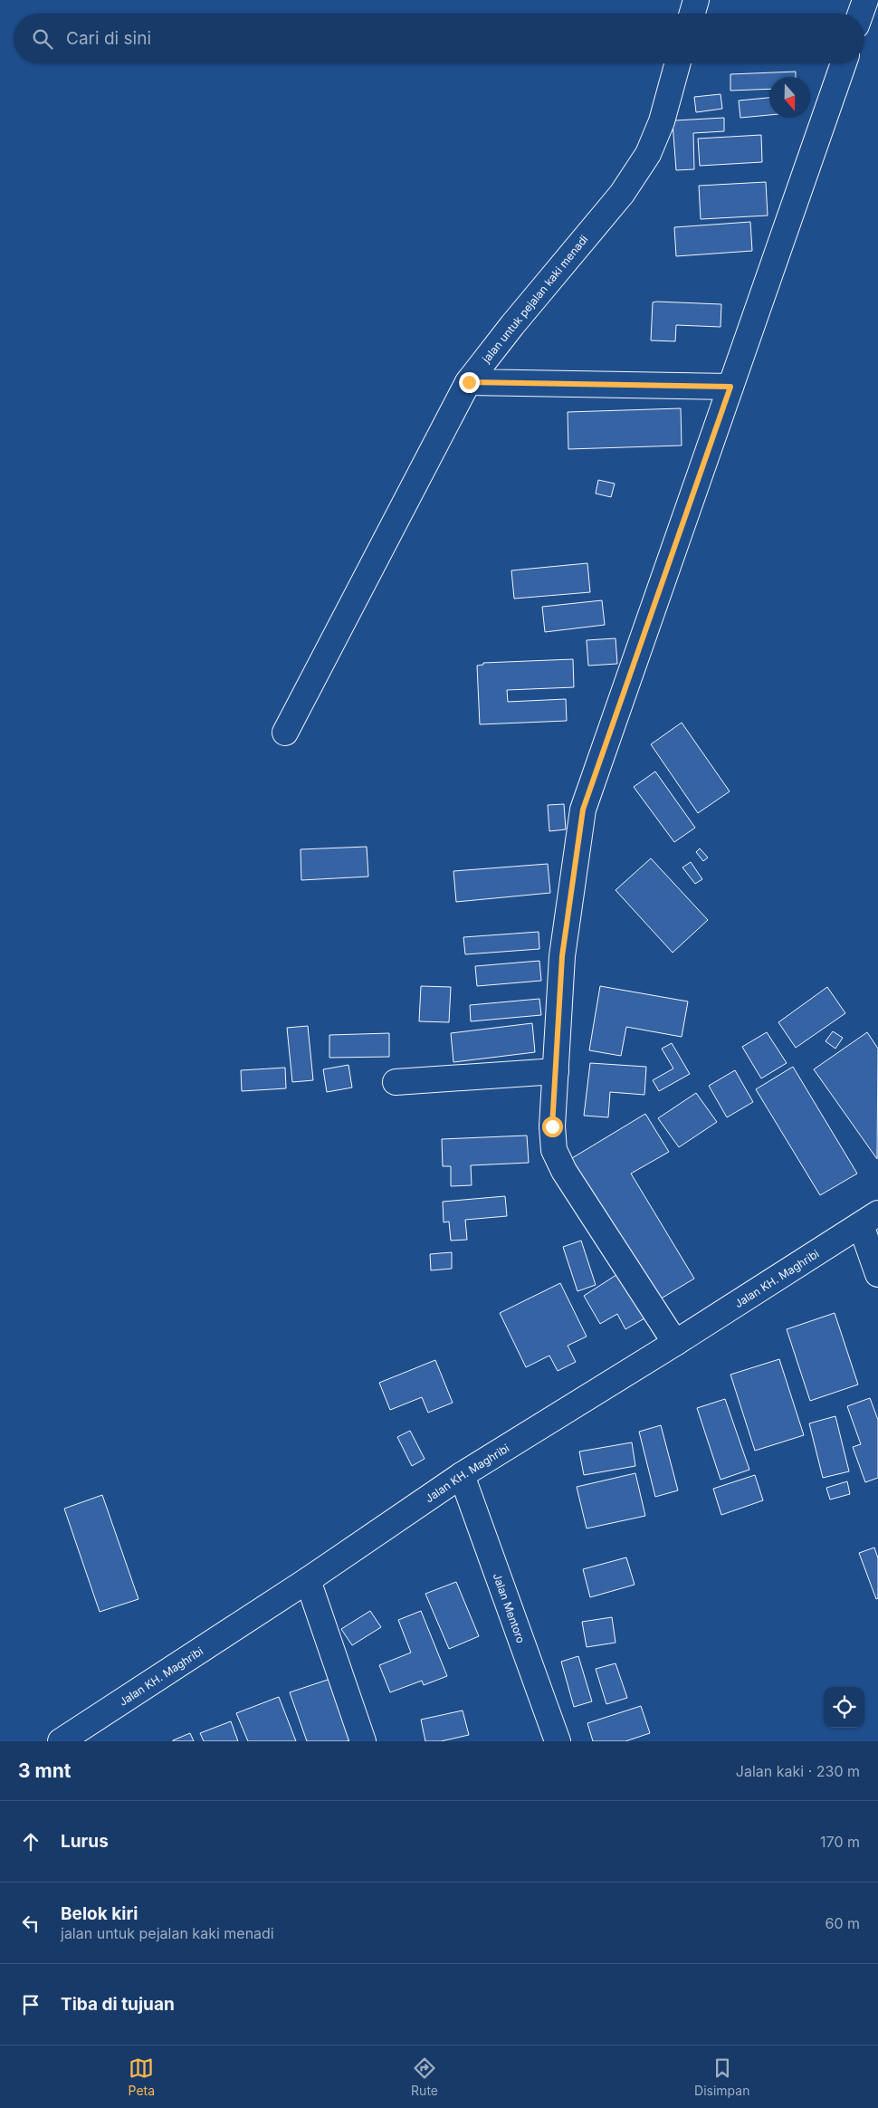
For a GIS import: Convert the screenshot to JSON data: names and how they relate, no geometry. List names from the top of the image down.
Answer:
{
  "streets": {
    "main road": ["jalan untuk pejalan kaki menadi", "Jalan KH. Maghribi", "Jalan Mentoro"]
  },
  "crossings": [
    ["Jalan KH. Maghribi", "Jalan Mentoro"]
  ],
  "north": "bottom",
  "page": {
    "search": "Cari di sini",
    "heading": ["3 mnt", "Jalan kaki · 230 m"],
    "list": [
      ["Lurus", "170 m"],
      ["Belok kiri", "jalan untuk pejalan kaki menadi", "60 m"],
      "Tiba di tujuan"
    ],
    "nav": ["Peta", "Rute", "Disimpan"]
  }
}
